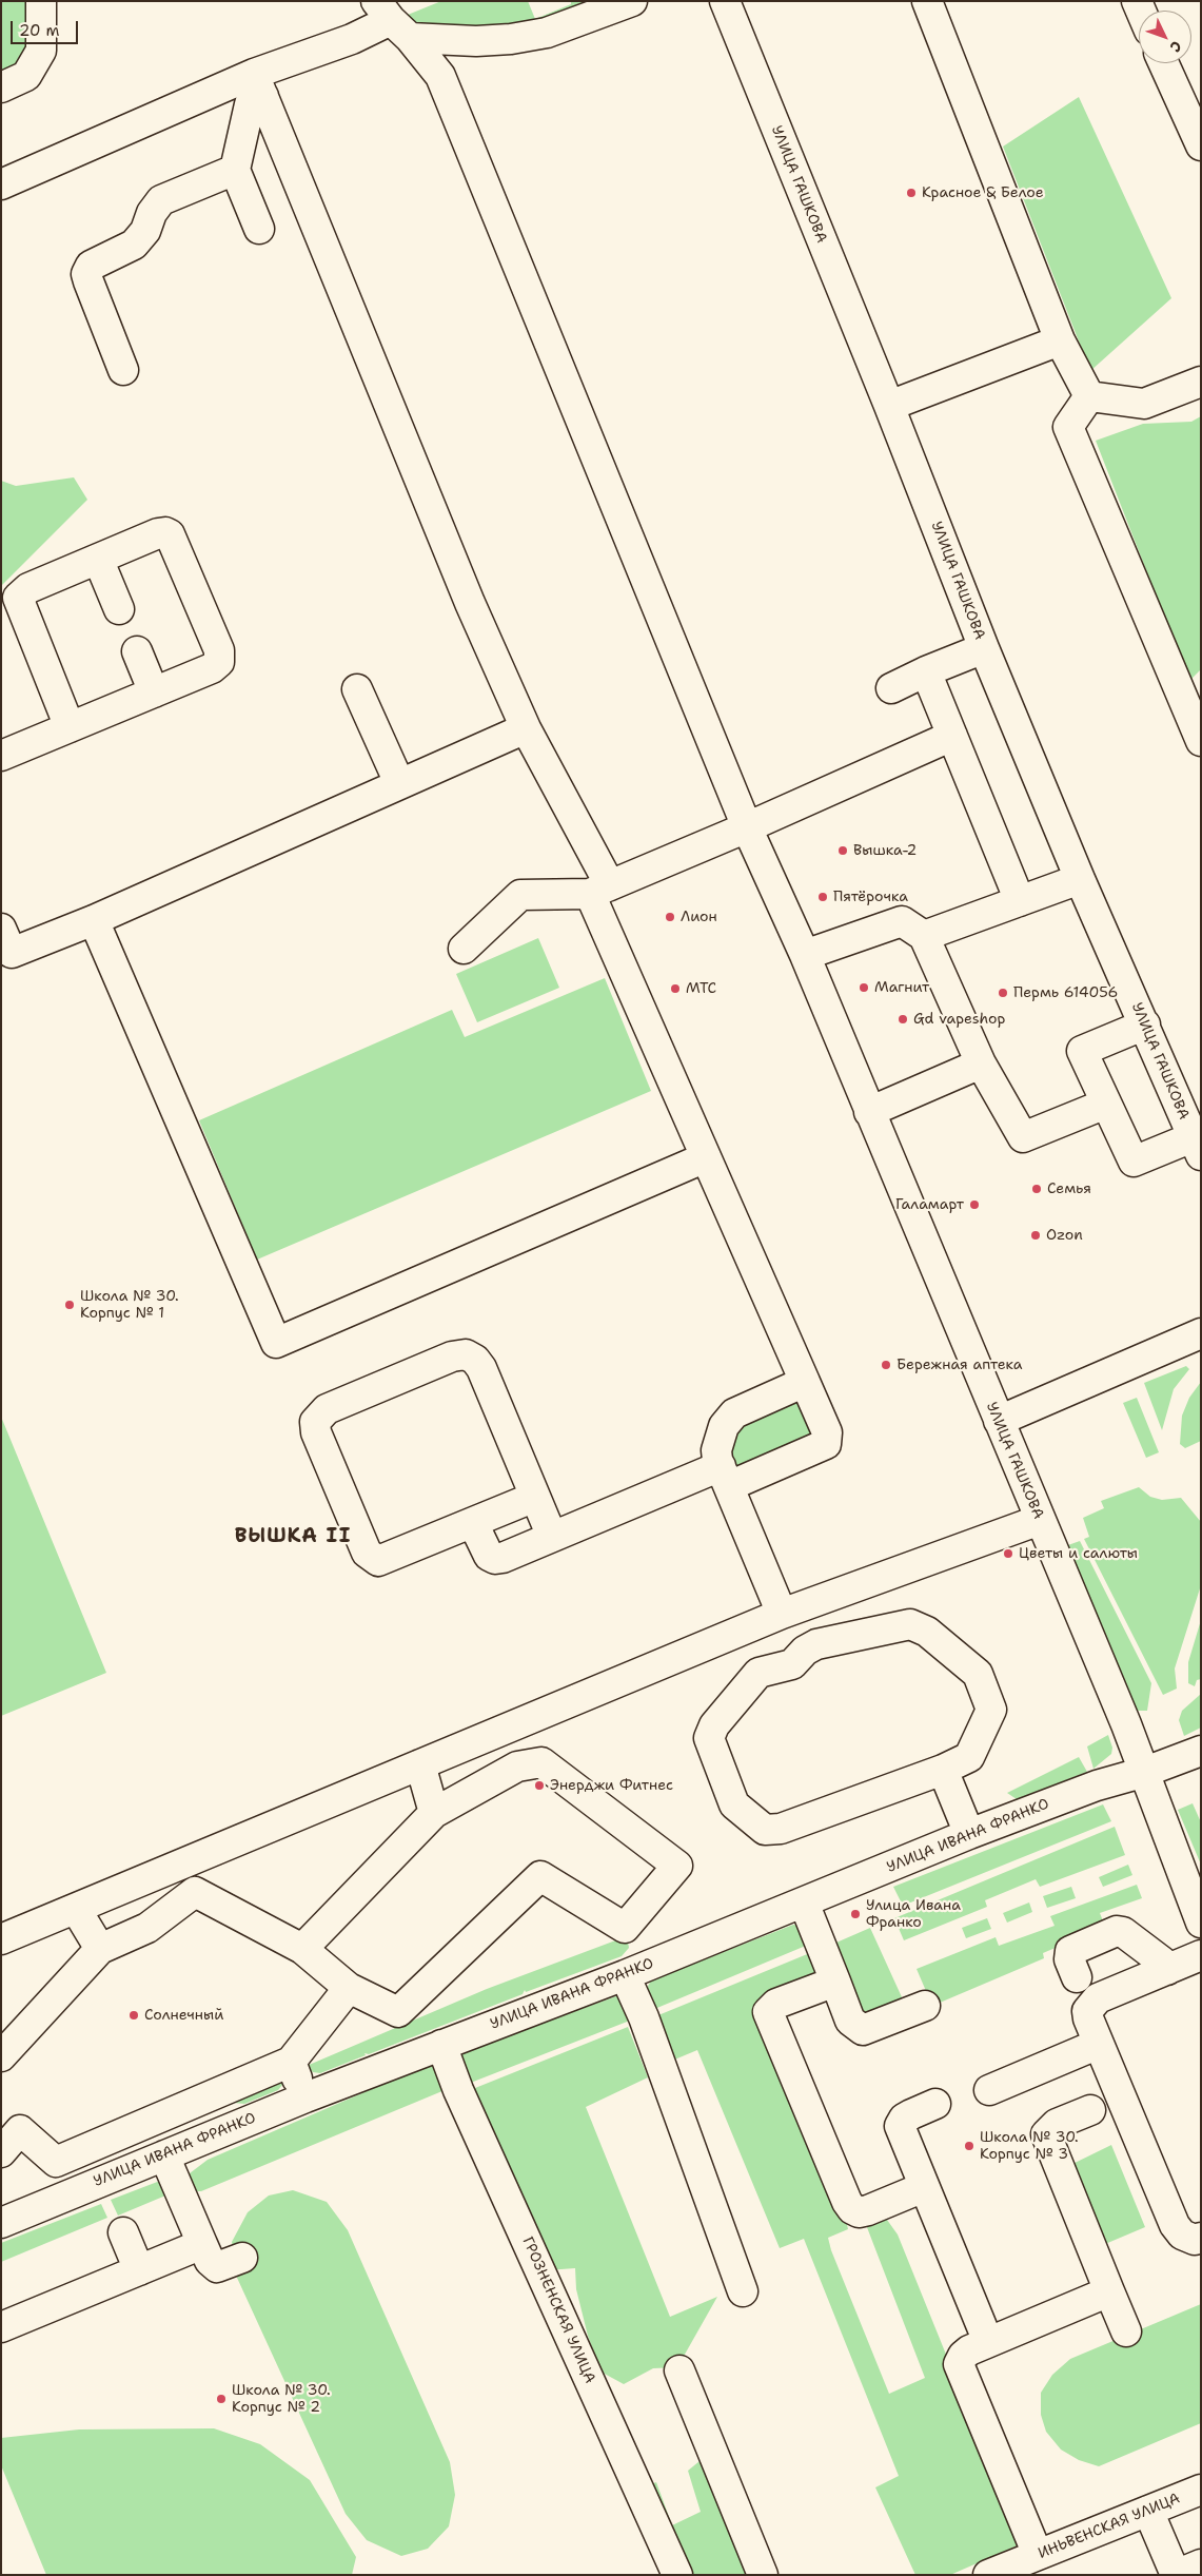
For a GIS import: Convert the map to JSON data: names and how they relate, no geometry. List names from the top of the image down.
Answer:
{
  "streets": {
    "street": [
      "УЛИЦА ГАШКОВА",
      "УЛИЦА ИВАНА ФРАНКО",
      "ГРОЗНЕНСКАЯ УЛИЦА",
      "ИНЬВЕНСКАЯ УЛИЦА"
    ]
  },
  "crossings": [
    ["УЛИЦА ГАШКОВА", "УЛИЦА ИВАНА ФРАНКО"],
    ["УЛИЦА ИВАНА ФРАНКО", "ГРОЗНЕНСКАЯ УЛИЦА"]
  ],
  "districts": ["ВЫШКА II"],
  "places": [
    "Красное & Белое",
    "Вышка-2",
    "Пятёрочка",
    "Лион",
    "Магнит",
    "МТС",
    "Пермь 614056",
    "Gd vapeshop",
    "Семья",
    "Галамарт",
    "Ozon",
    "Школа № 30. Корпус № 1",
    "Бережная аптека",
    "Цветы и салюты",
    "Энерджи Фитнес",
    "Улица Ивана Франко",
    "Солнечный",
    "Школа № 30. Корпус № 3",
    "Школа № 30. Корпус № 2"
  ],
  "scale_bar": "20 m",
  "north": "bottom right"
}
